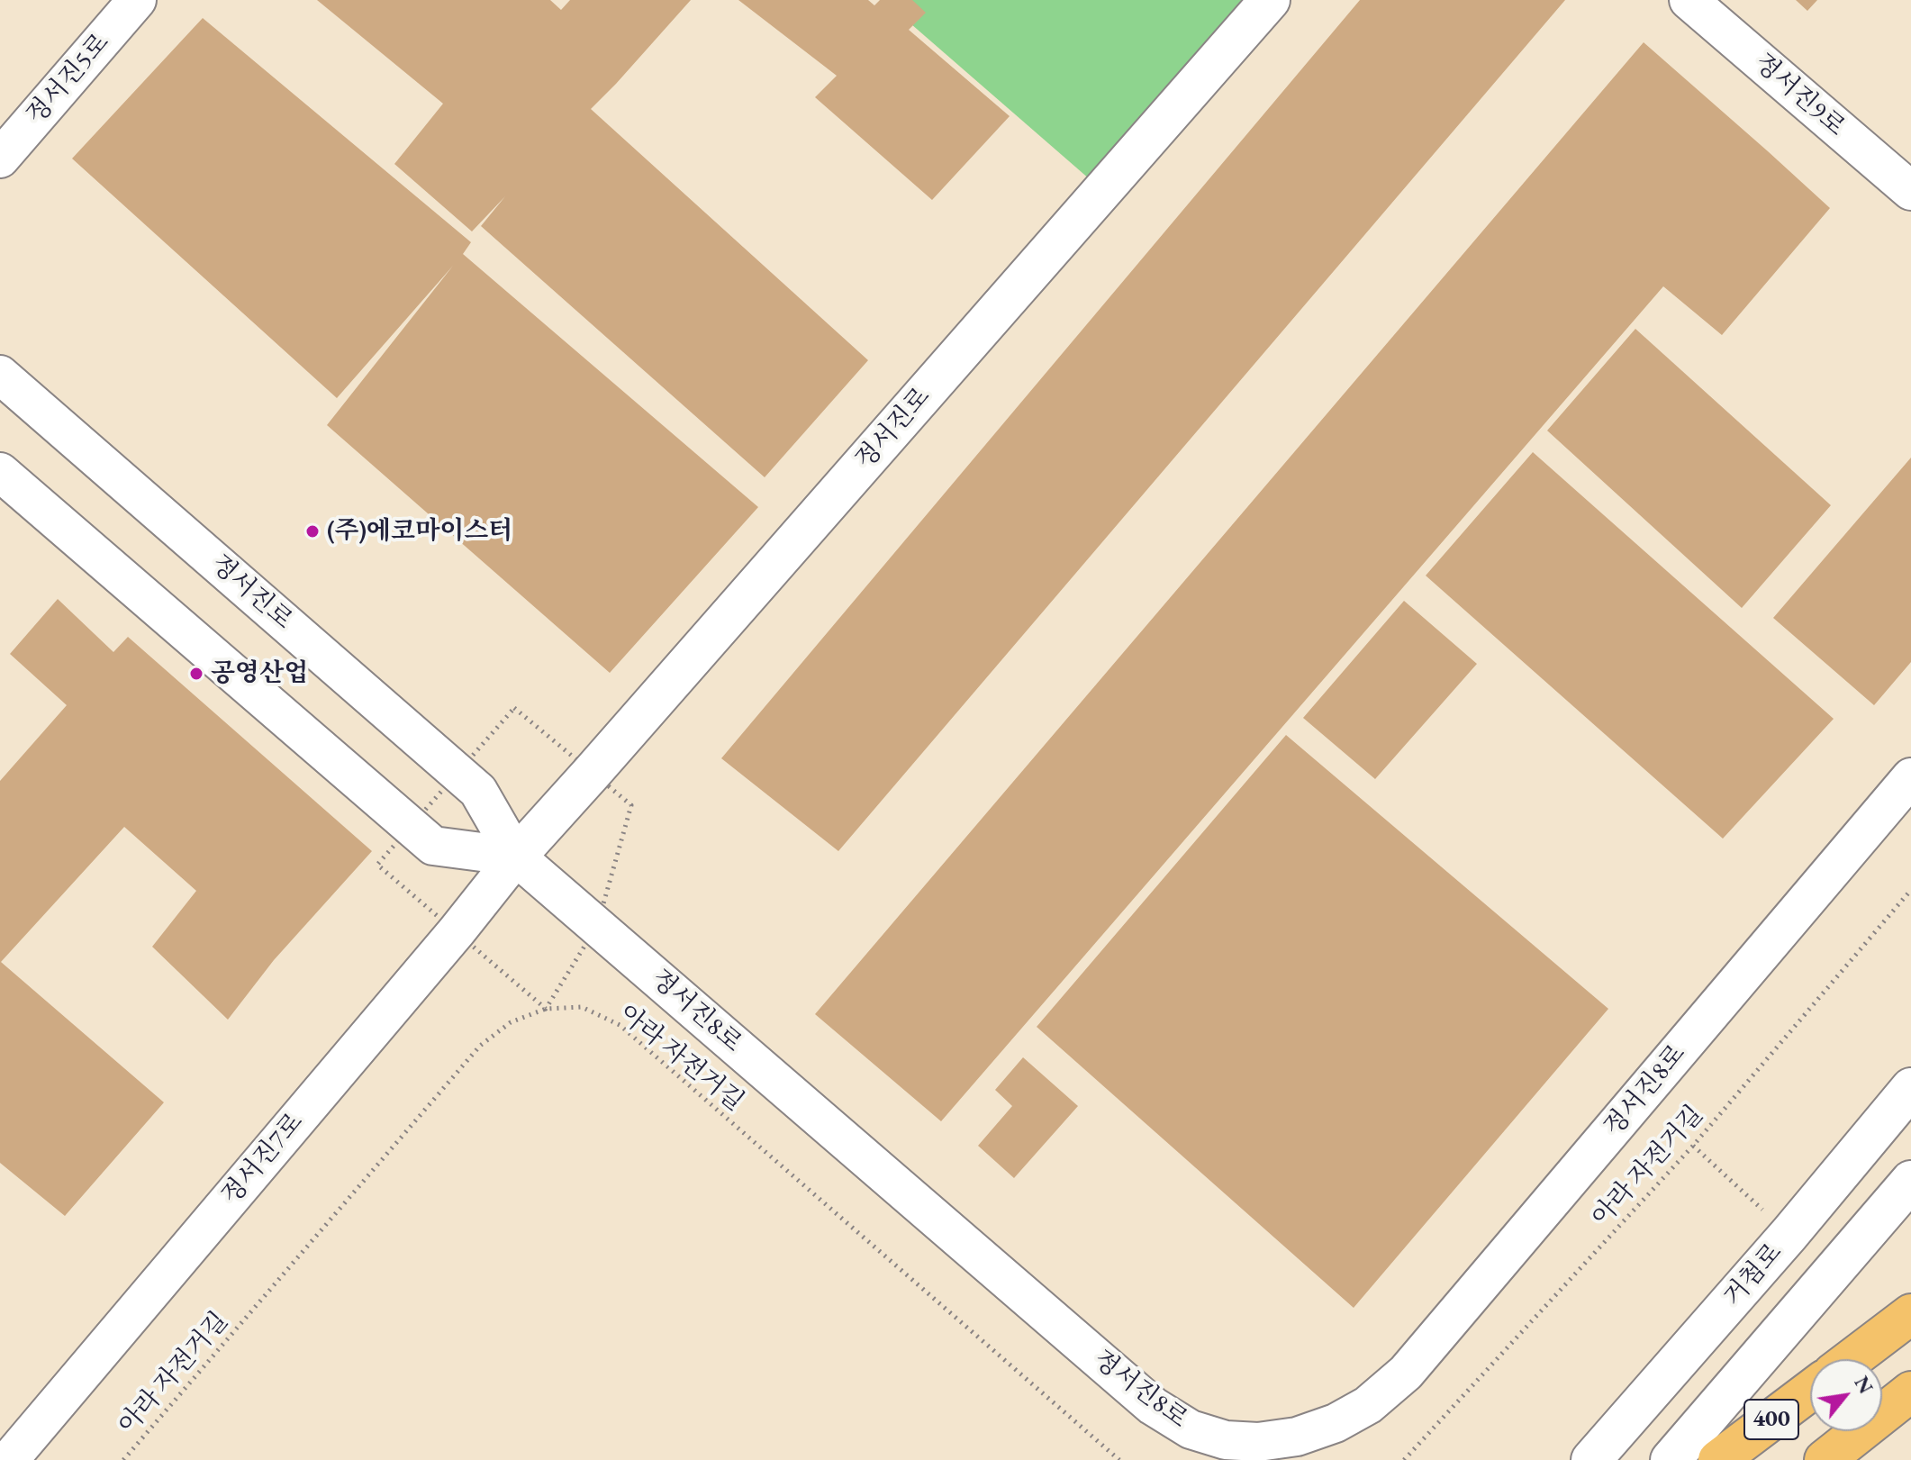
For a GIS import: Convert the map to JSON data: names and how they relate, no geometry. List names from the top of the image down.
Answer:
{
  "streets": {
    "highway": ["400"],
    "street": [
      "정서진5로",
      "정서진9로",
      "정서진로",
      "정서진8로",
      "정서진7로",
      "거첨로"
    ],
    "path": ["아라 자전거길"]
  },
  "crossings": [
    ["정서진로", "정서진8로"],
    ["정서진로", "정서진7로"],
    ["정서진8로", "정서진7로"]
  ],
  "places": ["(주)에코마이스터", "공영산업"],
  "north": "top right"
}
